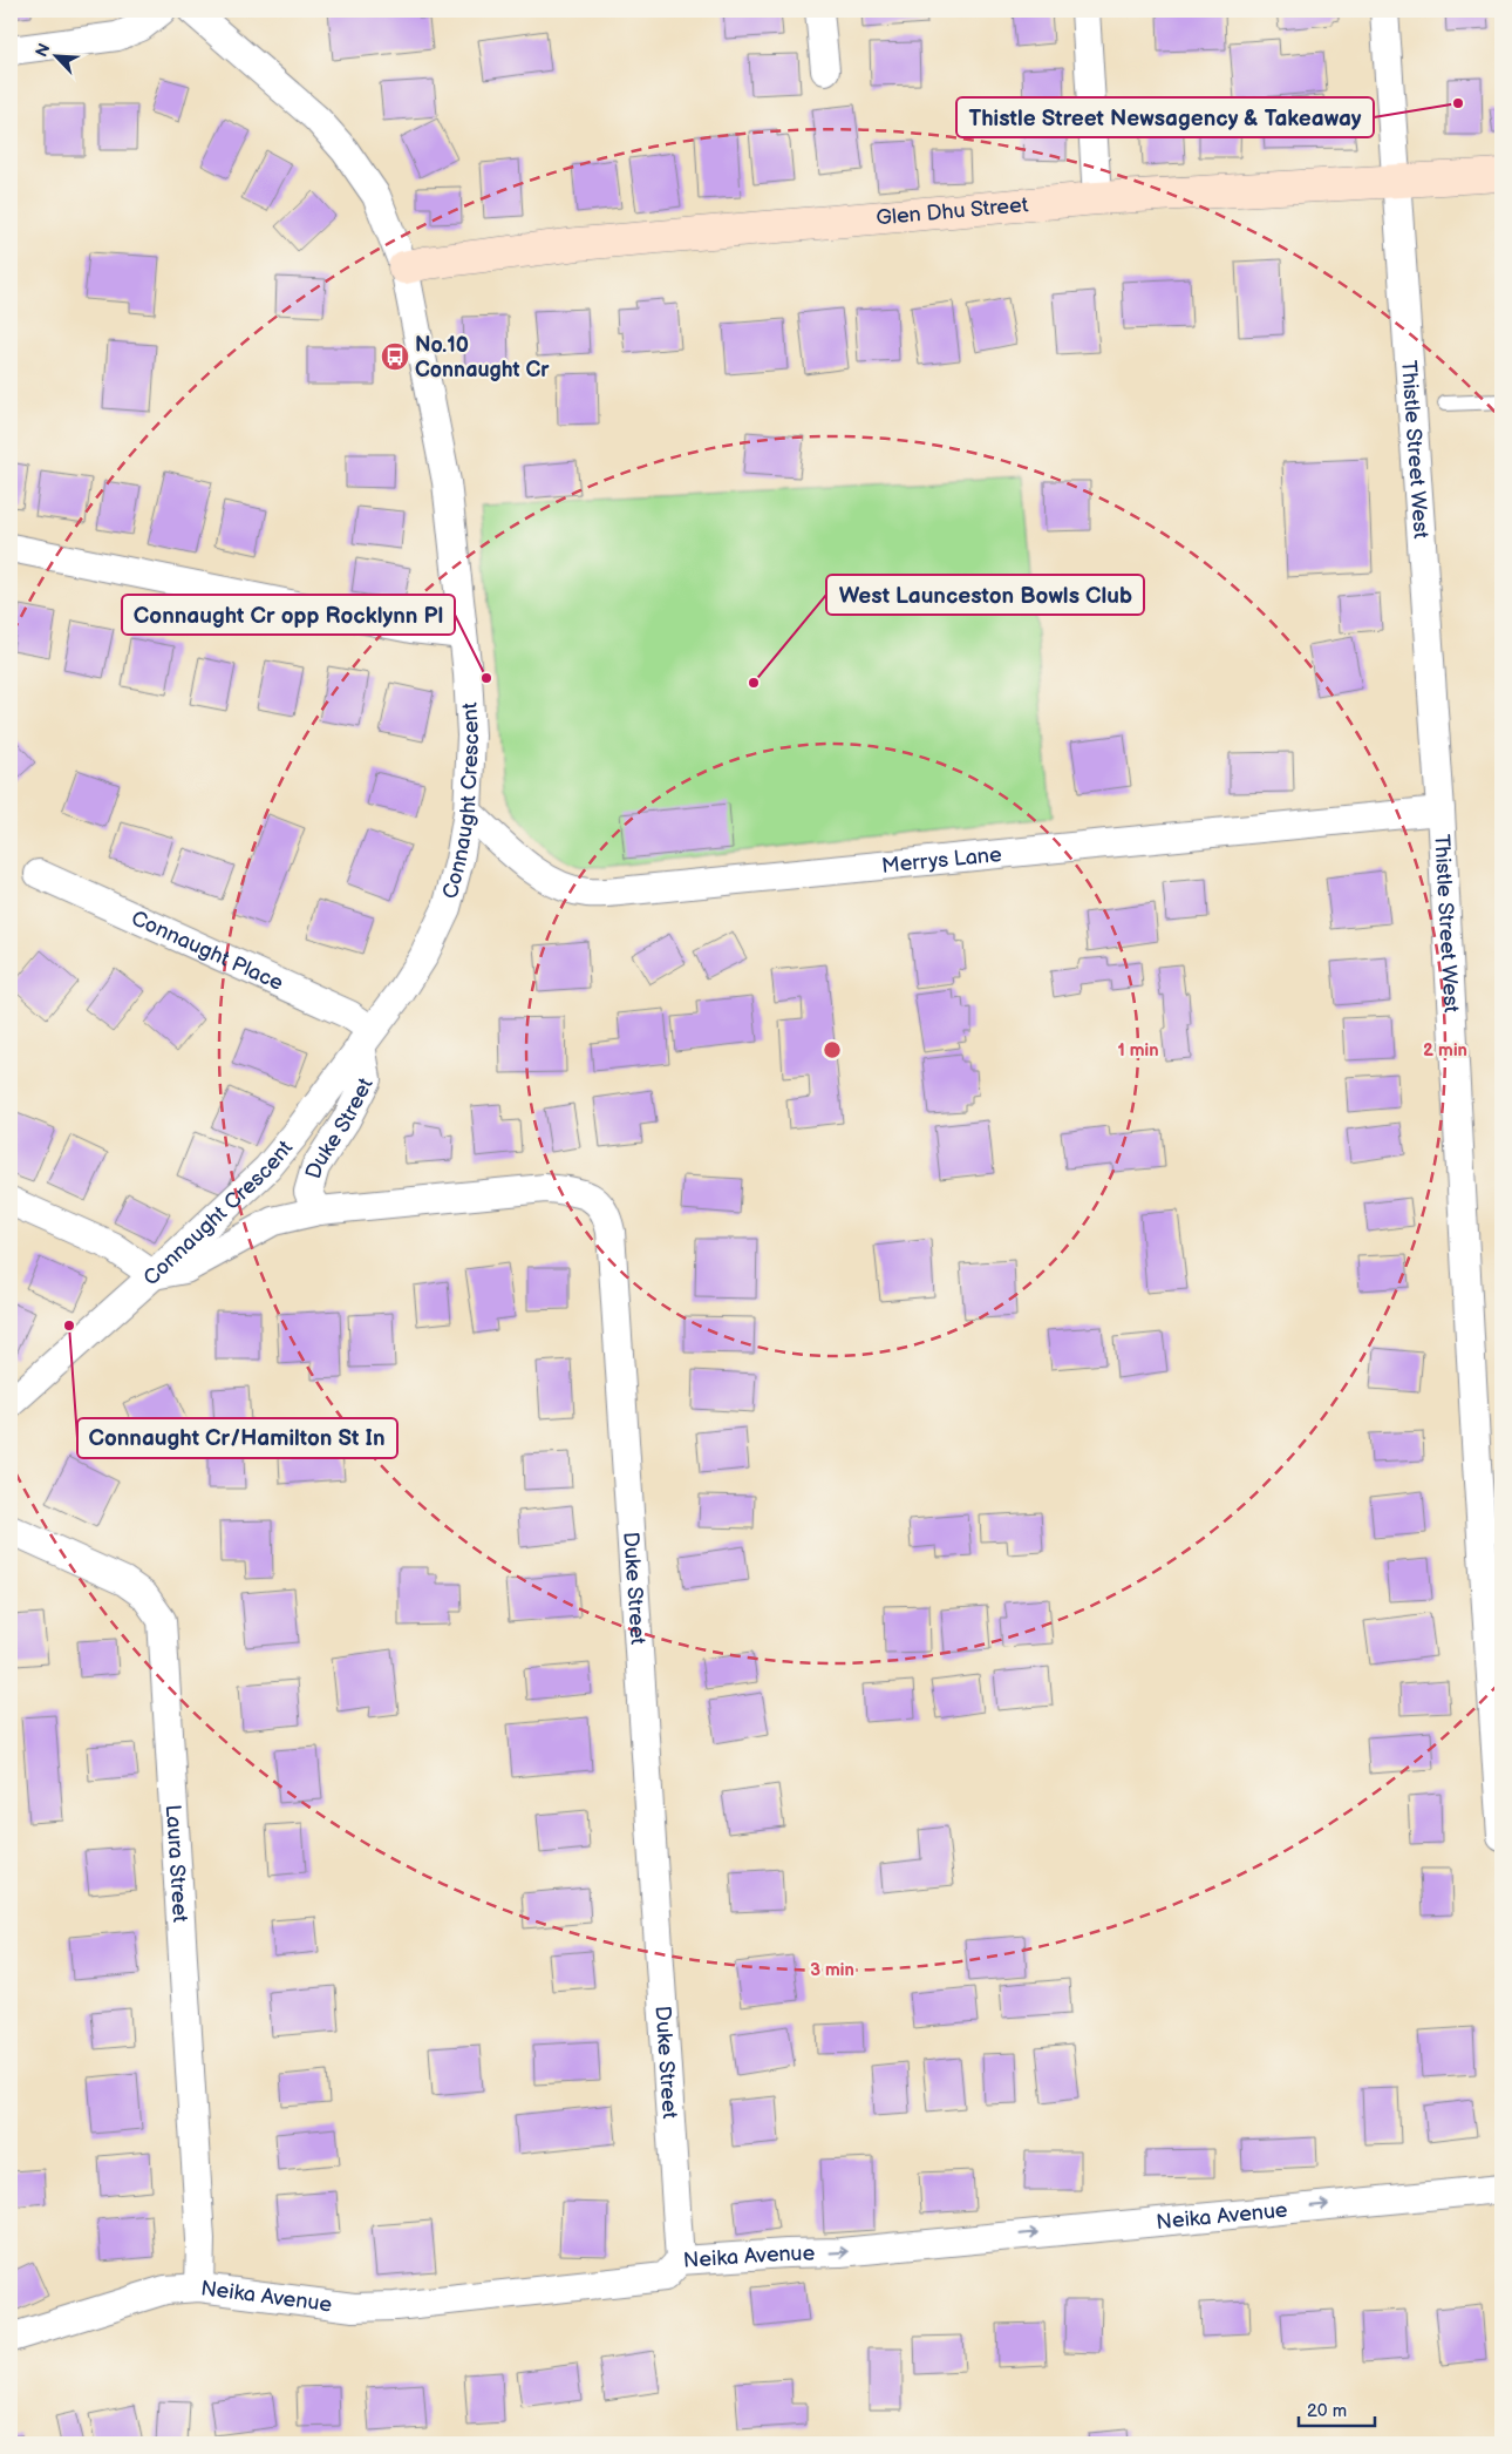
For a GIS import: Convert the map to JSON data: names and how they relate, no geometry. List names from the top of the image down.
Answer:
{
  "streets": {
    "street": [
      "Glen Dhu Street",
      "Thistle Street West",
      "Connaught Crescent",
      "Merrys Lane",
      "Connaught Place",
      "Duke Street",
      "Laura Street",
      "Neika Avenue"
    ]
  },
  "crossings": [
    ["Glen Dhu Street", "Thistle Street West"],
    ["Glen Dhu Street", "Connaught Crescent"],
    ["Thistle Street West", "Merrys Lane"],
    ["Connaught Crescent", "Merrys Lane"],
    ["Connaught Crescent", "Connaught Place"],
    ["Connaught Crescent", "Duke Street"],
    ["Connaught Place", "Duke Street"],
    ["Duke Street", "Neika Avenue"],
    ["Laura Street", "Neika Avenue"]
  ],
  "one_way": ["Neika Avenue"],
  "places": {
    "other": [
      "Thistle Street Newsagency & Takeaway",
      "Connaught Cr opp Rocklynn Pl",
      "West Launceston Bowls Club",
      "Connaught Cr/Hamilton St In"
    ],
    "bus stop": ["No.10 Connaught Cr"]
  },
  "scale_bar": "20 m",
  "north": "top left",
  "rings": ["1 min", "2 min", "3 min"]
}
